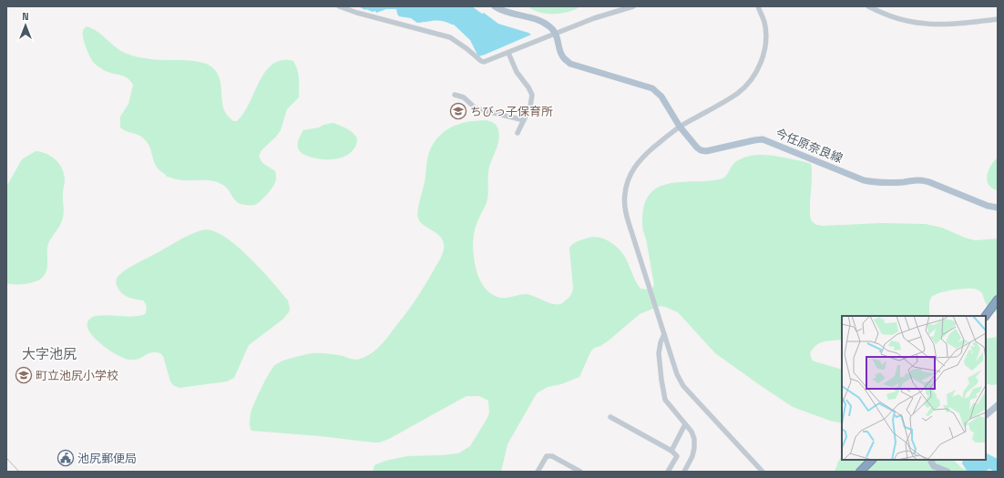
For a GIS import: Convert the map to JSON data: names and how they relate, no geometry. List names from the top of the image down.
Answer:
{
  "streets": {
    "main road": ["今任原奈良線"]
  },
  "districts": ["大字池尻"],
  "places": {
    "school or university": ["ちびっ子保育所", "町立池尻小学校"],
    "public building": ["池尻郵便局"]
  },
  "north": "top"
}
